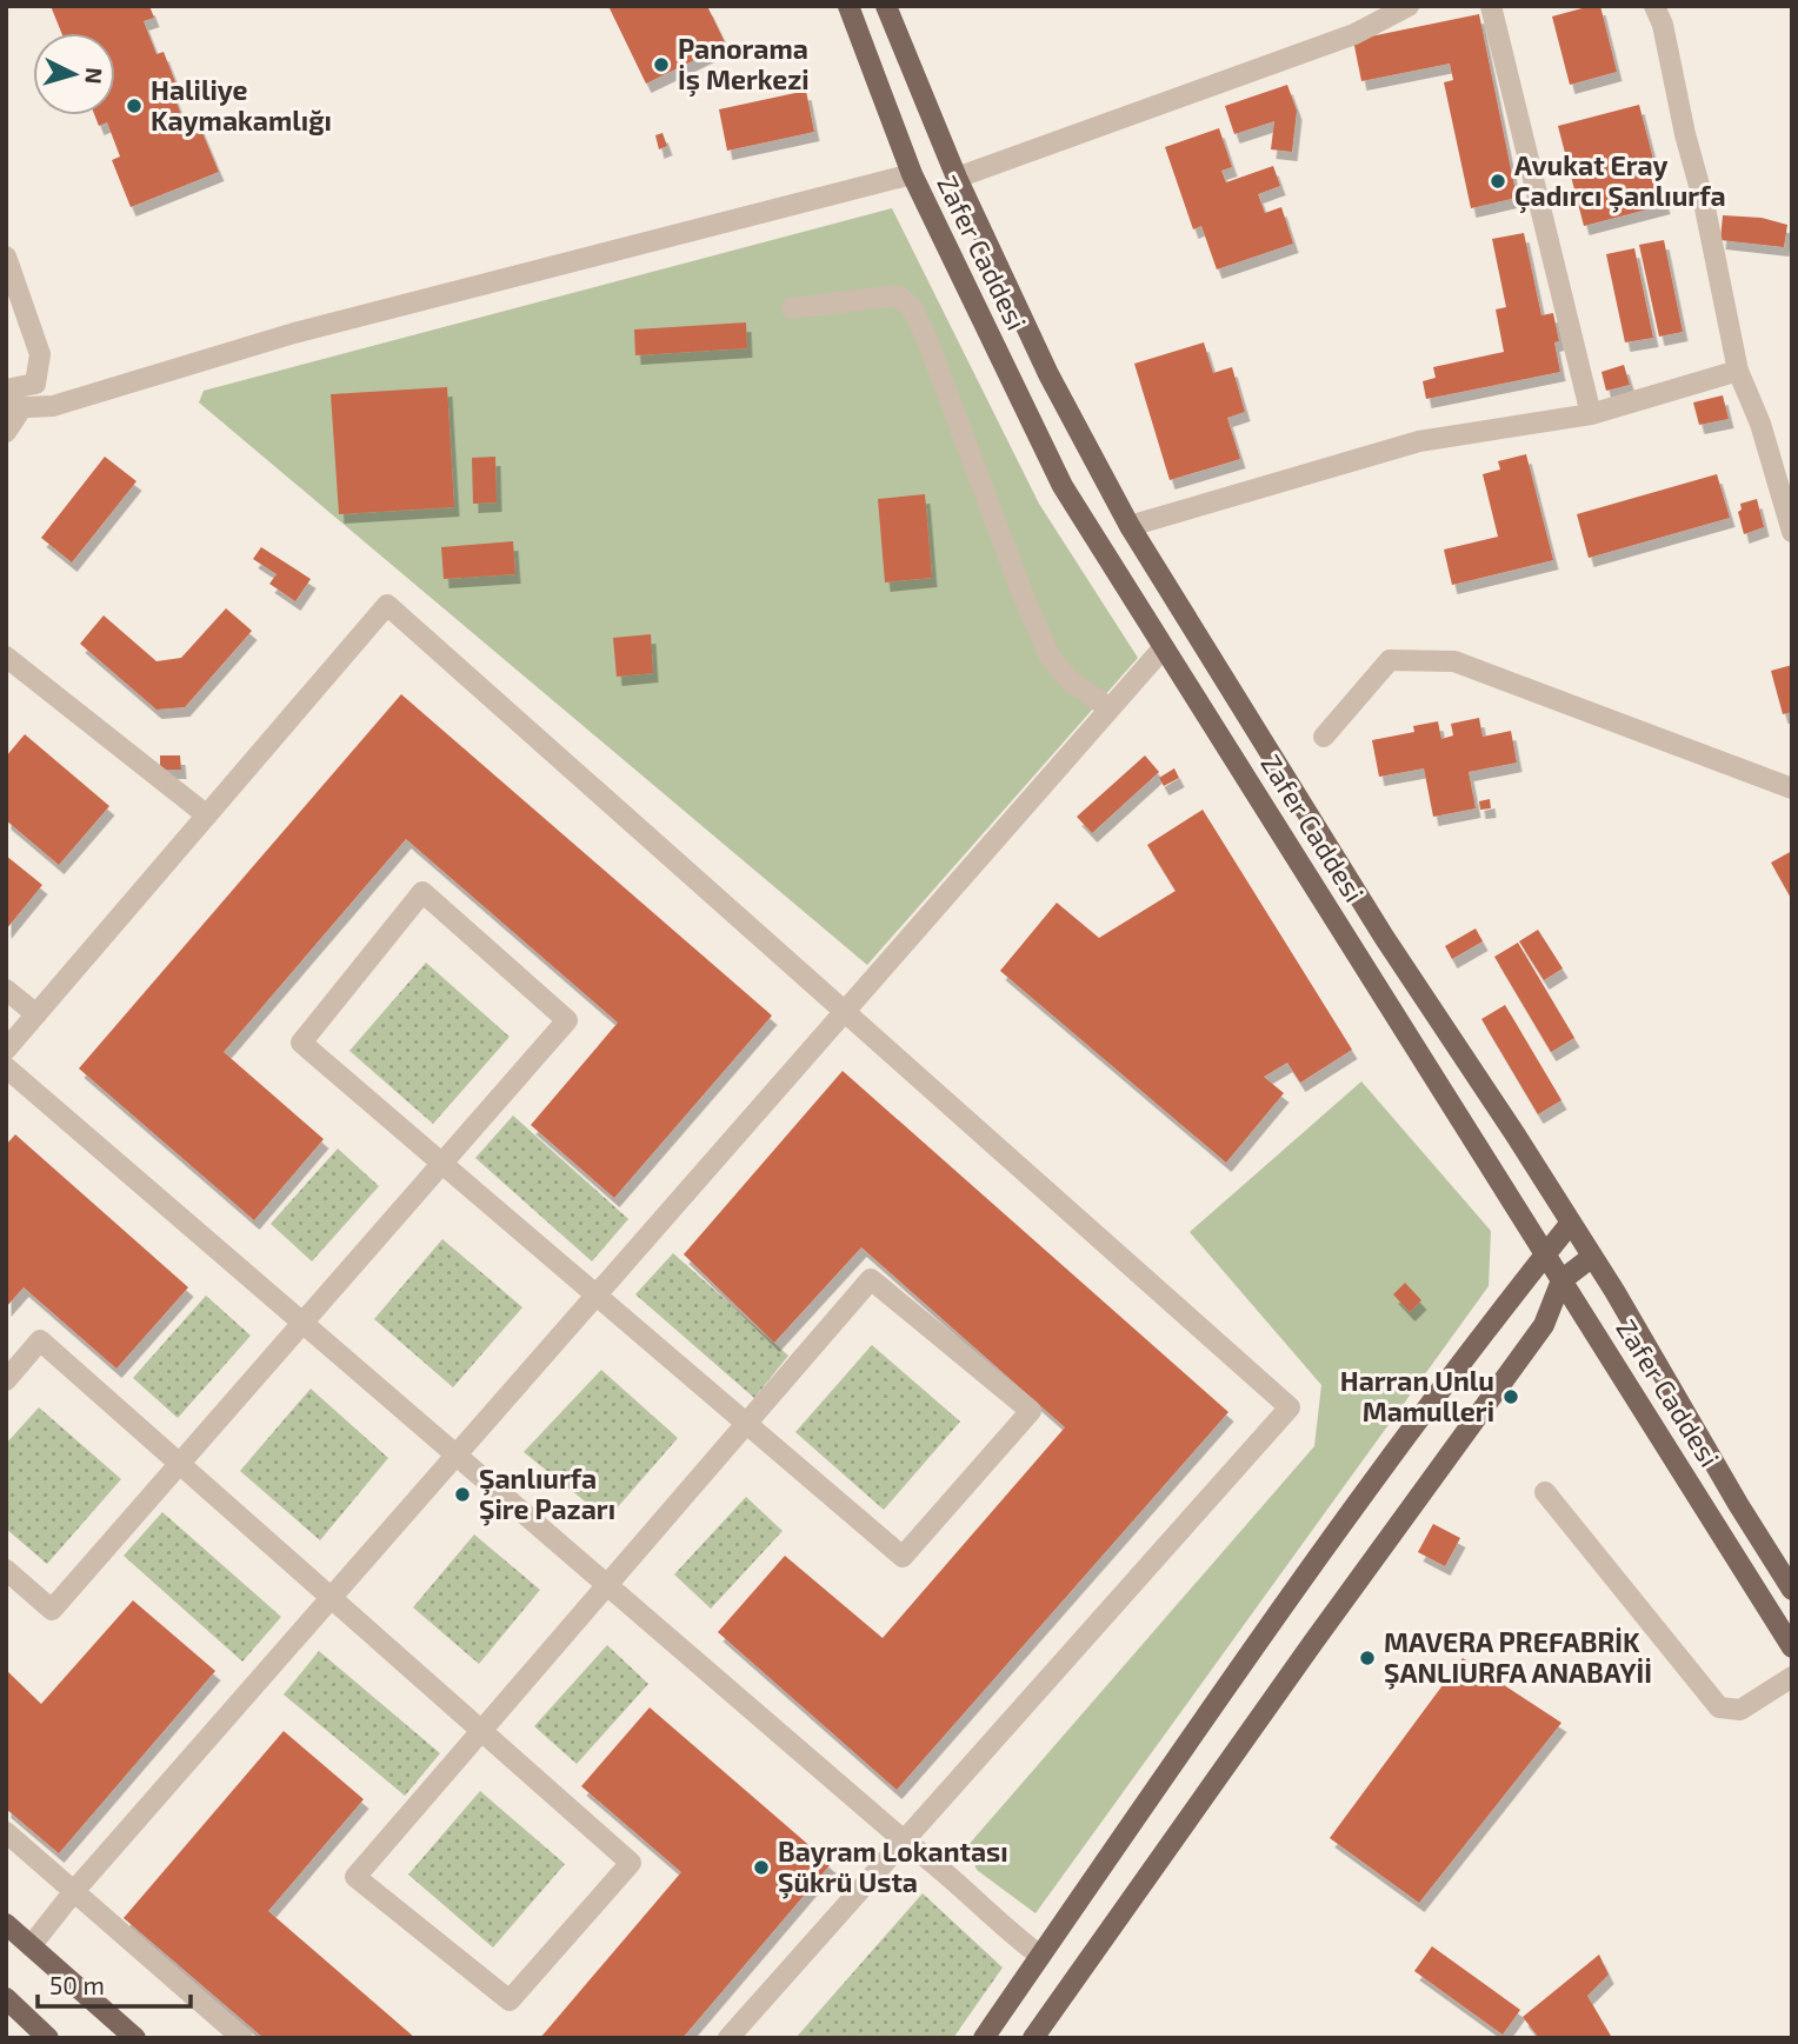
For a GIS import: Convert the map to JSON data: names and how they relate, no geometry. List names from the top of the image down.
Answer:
{
  "streets": {
    "main road": ["Zafer Caddesi"]
  },
  "places": [
    "Panorama İş Merkezi",
    "Haliliye Kaymakamlığı",
    "Avukat Eray Çadırcı Şanlıurfa",
    "Harran Unlu Mamulleri",
    "Şanlıurfa Şire Pazarı",
    "MAVERA PREFABRİK ŞANLIURFA ANABAYİİ",
    "Bayram Lokantası Şükrü Usta"
  ],
  "scale_bar": "50 m",
  "north": "right"
}
